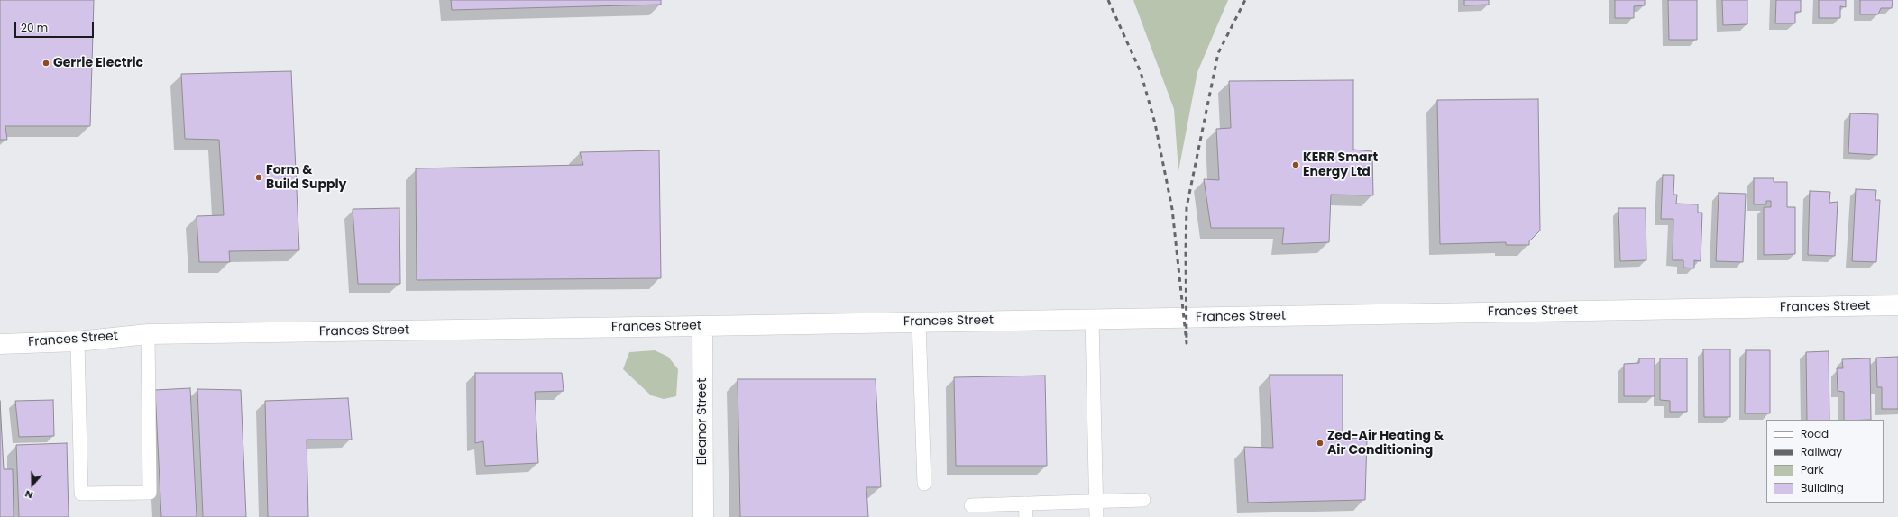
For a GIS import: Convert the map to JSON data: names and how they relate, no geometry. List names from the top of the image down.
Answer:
{
  "streets": {
    "street": ["Frances Street", "Eleanor Street"]
  },
  "crossings": [
    ["Frances Street", "Eleanor Street"]
  ],
  "places": [
    "Gerrie Electric",
    "KERR Smart Energy Ltd",
    "Form & Build Supply",
    "Zed-Air Heating & Air Conditioning"
  ],
  "legend": [
    "Road",
    "Railway",
    "Park",
    "Building"
  ],
  "scale_bar": "20 m",
  "north": "bottom"
}
